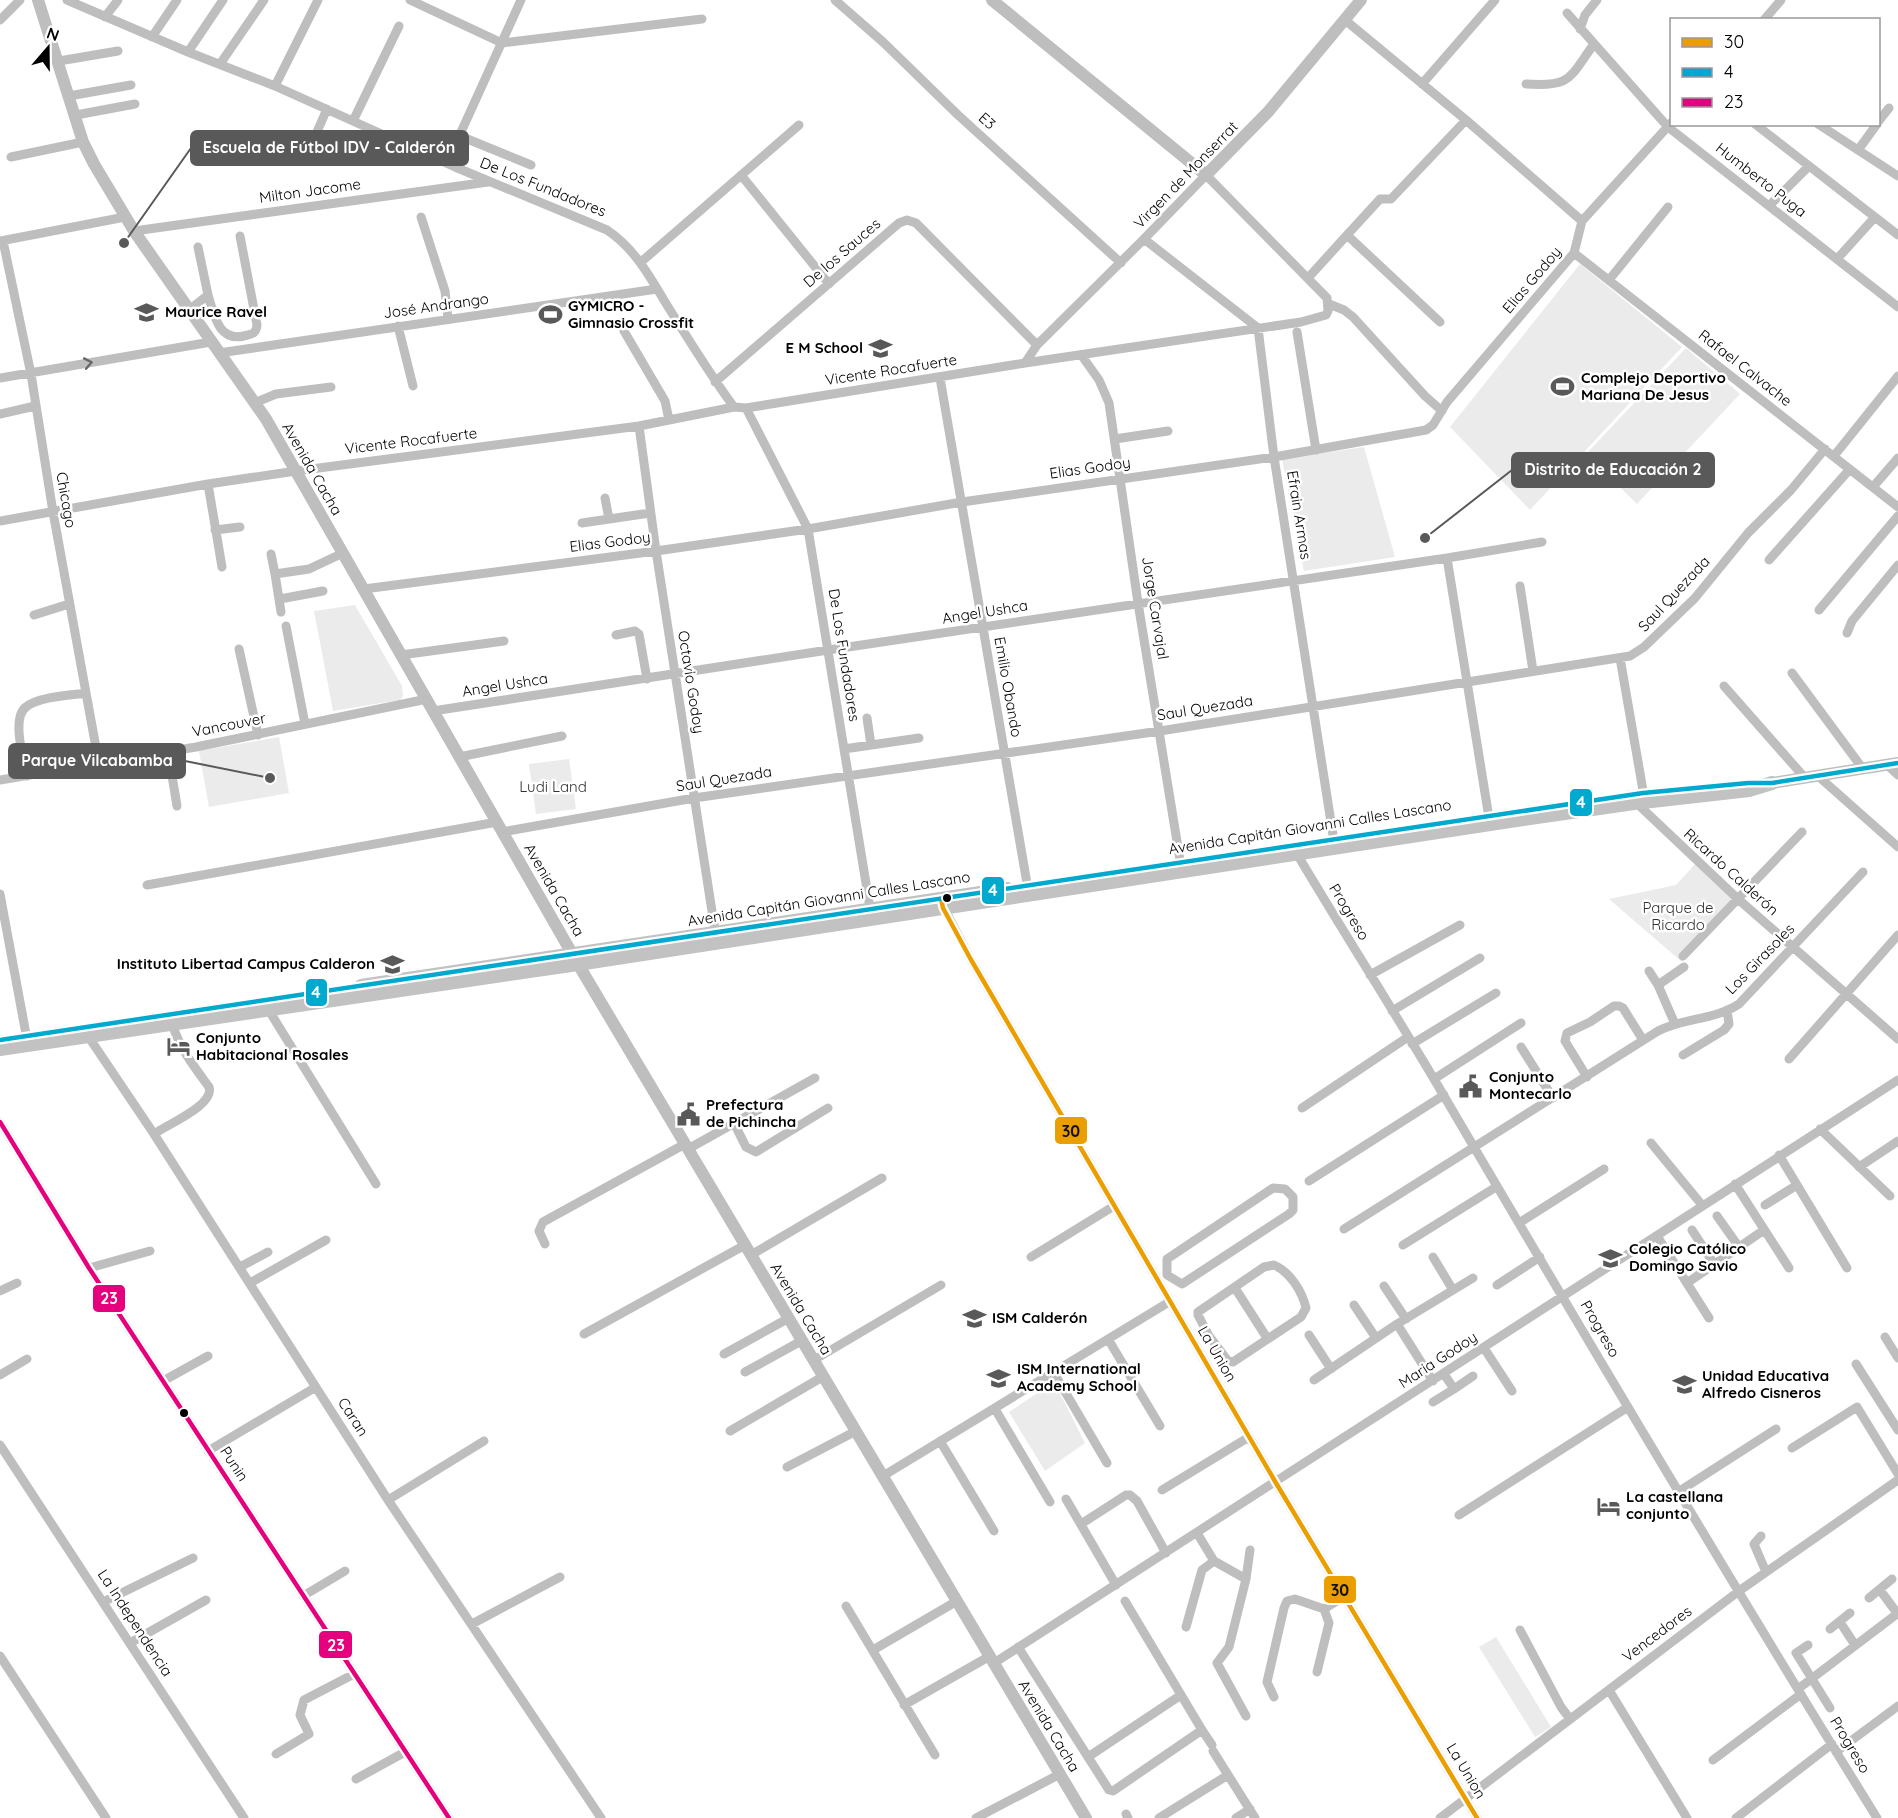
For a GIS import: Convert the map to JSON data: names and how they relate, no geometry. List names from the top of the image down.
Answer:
{
  "streets": {
    "main road": ["Avenida Capitán Giovanni Calles Lascano"],
    "street": [
      "E3",
      "Virgen de Monserrat",
      "Humberto Puga",
      "De Los Fundadores",
      "Milton Jacome",
      "De los Sauces",
      "Elias Godoy",
      "José Andrango",
      "Rafael Calvache",
      "Vicente Rocafuerte",
      "Avenida Cacha",
      "Chicago",
      "Efrain Armas",
      "Saul Quezada",
      "Jorge Carvajal",
      "Angel Ushca",
      "Octavio Godoy",
      "Emilio Obando",
      "Vancouver",
      "Ricardo Calderón",
      "Progreso",
      "Los Girasoles",
      "La Union",
      "Maria Godoy",
      "Caran",
      "Punin",
      "La Independencia",
      "Vencedores"
    ]
  },
  "crossings": [
    ["E3", "Virgen de Monserrat"],
    ["Virgen de Monserrat", "De los Sauces"],
    ["Virgen de Monserrat", "Vicente Rocafuerte"],
    ["Humberto Puga", "Elias Godoy"],
    ["De Los Fundadores", "Milton Jacome"],
    ["De Los Fundadores", "De los Sauces"],
    ["De Los Fundadores", "Elias Godoy"],
    ["De Los Fundadores", "José Andrango"],
    ["De Los Fundadores", "Vicente Rocafuerte"],
    ["De Los Fundadores", "Saul Quezada"],
    ["De Los Fundadores", "Angel Ushca"],
    ["Milton Jacome", "Avenida Cacha"],
    ["Elias Godoy", "Rafael Calvache"],
    ["Elias Godoy", "Avenida Cacha"],
    ["Elias Godoy", "Efrain Armas"],
    ["Elias Godoy", "Jorge Carvajal"],
    ["Elias Godoy", "Octavio Godoy"],
    ["Elias Godoy", "Emilio Obando"],
    ["José Andrango", "Avenida Cacha"],
    ["Rafael Calvache", "Saul Quezada"],
    ["Vicente Rocafuerte", "Avenida Cacha"],
    ["Vicente Rocafuerte", "Chicago"],
    ["Vicente Rocafuerte", "Efrain Armas"],
    ["Vicente Rocafuerte", "Jorge Carvajal"],
    ["Vicente Rocafuerte", "Octavio Godoy"],
    ["Vicente Rocafuerte", "Emilio Obando"],
    ["Avenida Cacha", "Saul Quezada"],
    ["Avenida Cacha", "Angel Ushca"],
    ["Avenida Cacha", "Vancouver"],
    ["Avenida Cacha", "Maria Godoy"],
    ["Chicago", "Vancouver"],
    ["Efrain Armas", "Saul Quezada"],
    ["Efrain Armas", "Angel Ushca"],
    ["Efrain Armas", "Avenida Capitán Giovanni Calles Lascano"],
    ["Saul Quezada", "Jorge Carvajal"],
    ["Saul Quezada", "Octavio Godoy"],
    ["Saul Quezada", "Emilio Obando"],
    ["Jorge Carvajal", "Angel Ushca"],
    ["Jorge Carvajal", "Avenida Capitán Giovanni Calles Lascano"],
    ["Angel Ushca", "Octavio Godoy"],
    ["Angel Ushca", "Emilio Obando"],
    ["Ricardo Calderón", "Los Girasoles"],
    ["Progreso", "Los Girasoles"],
    ["Progreso", "Maria Godoy"],
    ["Progreso", "Vencedores"],
    ["La Union", "Maria Godoy"],
    ["La Union", "Vencedores"]
  ],
  "parks": ["Ludi Land", "Parque de Ricardo"],
  "places": {
    "other": ["Escuela de Fútbol IDV - Calderón", "Distrito de Educación 2", "Parque Vilcabamba"],
    "school or university": [
      "Maurice Ravel",
      "E M School",
      "Instituto Libertad Campus Calderon",
      "Colegio Católico Domingo Savio",
      "ISM Calderón",
      "ISM International Academy School",
      "Unidad Educativa Alfredo Cisneros"
    ],
    "sports": ["GYMICRO - Gimnasio Crossfit", "Complejo Deportivo Mariana De Jesus"],
    "hotel": ["Conjunto Habitacional Rosales", "La castellana conjunto"],
    "public building": ["Conjunto Montecarlo", "Prefectura de Pichincha"]
  },
  "lines": ["transit line 4", "transit line 30", "transit line 23"],
  "legend": ["30", "4", "23"],
  "north": "top"
}
